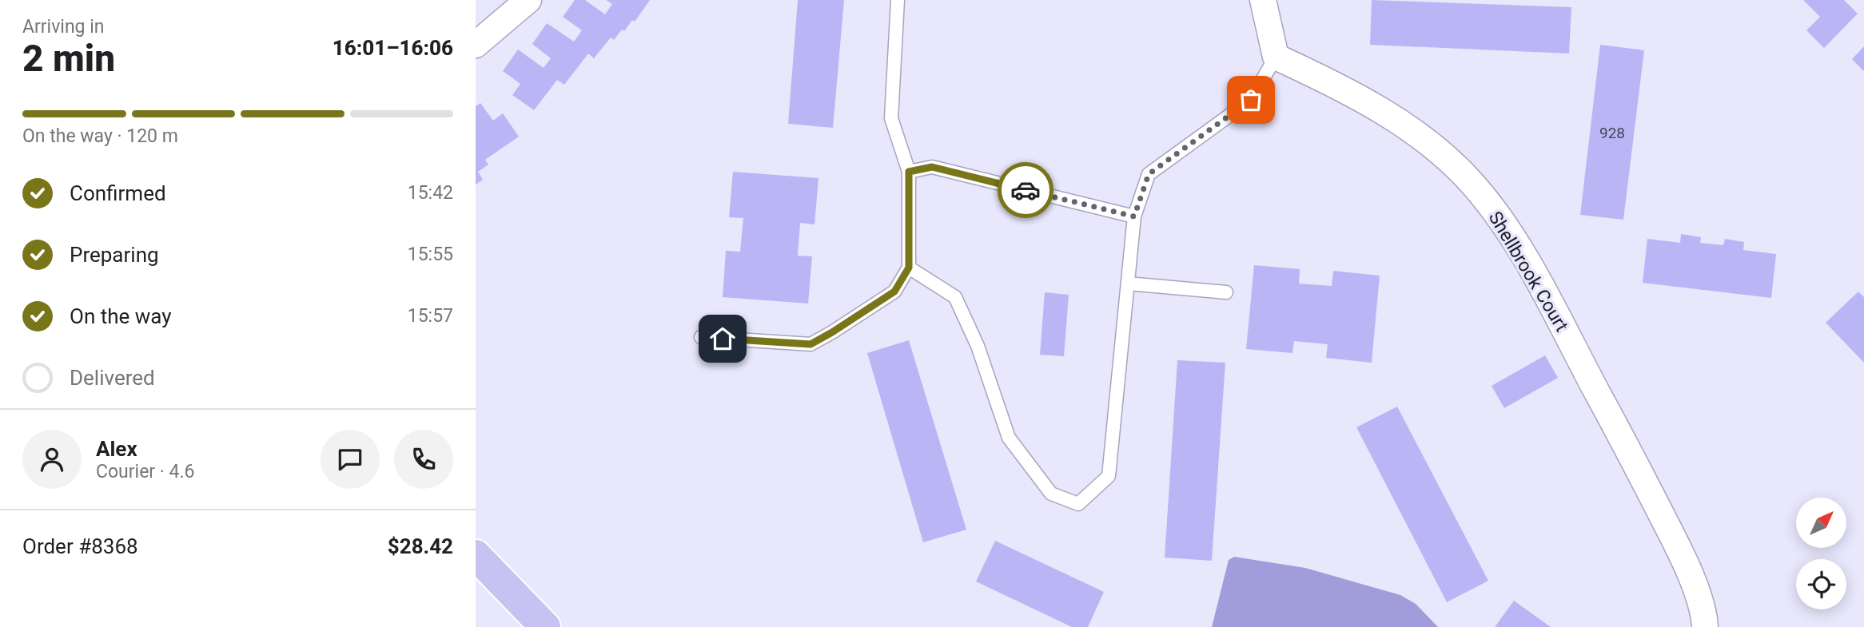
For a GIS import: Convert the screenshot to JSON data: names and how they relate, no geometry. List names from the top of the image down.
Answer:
{
  "streets": {
    "street": ["Shellbrook Court"]
  },
  "house_numbers": ["928"],
  "north": "top right",
  "page": {
    "heading": ["2 min", "Arriving in", "16:01–16:06"],
    "panel": [
      "Alex",
      "Courier · 4.6",
      "Order #8368",
      "$28.42"
    ],
    "bar": "On the way · 120 m",
    "list": [
      ["Confirmed", "15:42"],
      ["Preparing", "15:55"],
      ["On the way", "15:57"],
      "Delivered"
    ]
  }
}
